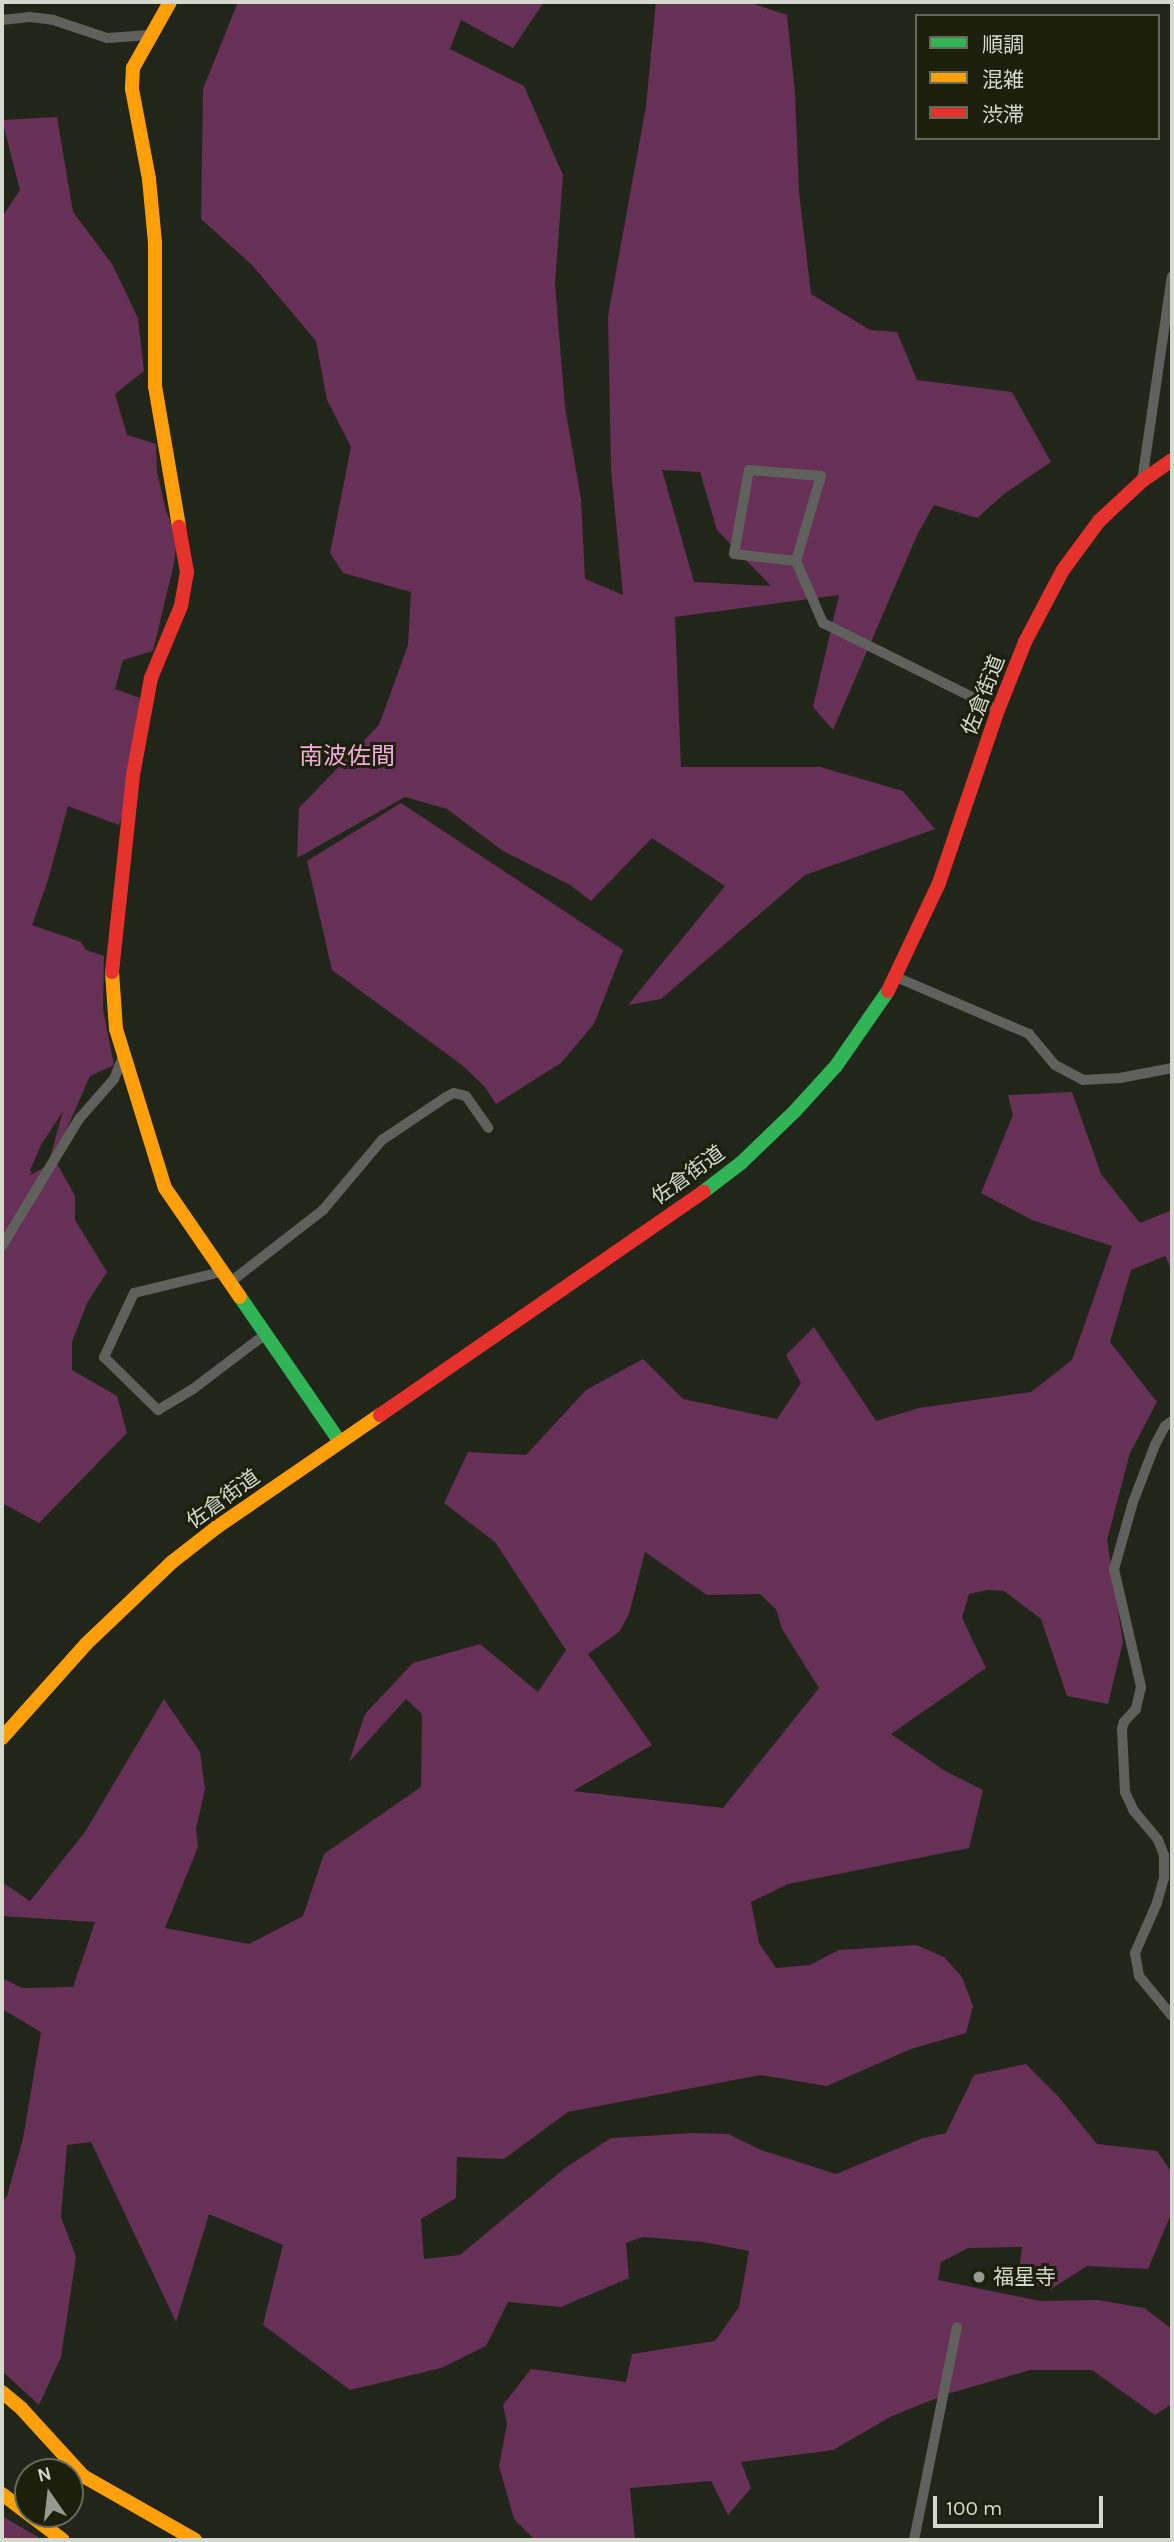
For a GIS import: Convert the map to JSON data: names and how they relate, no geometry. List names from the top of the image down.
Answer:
{
  "streets": {
    "main road": ["佐倉街道"]
  },
  "districts": ["南波佐間"],
  "places": ["福星寺"],
  "legend": ["順調", "混雑", "渋滞"],
  "scale_bar": "100 m",
  "north": "top"
}
